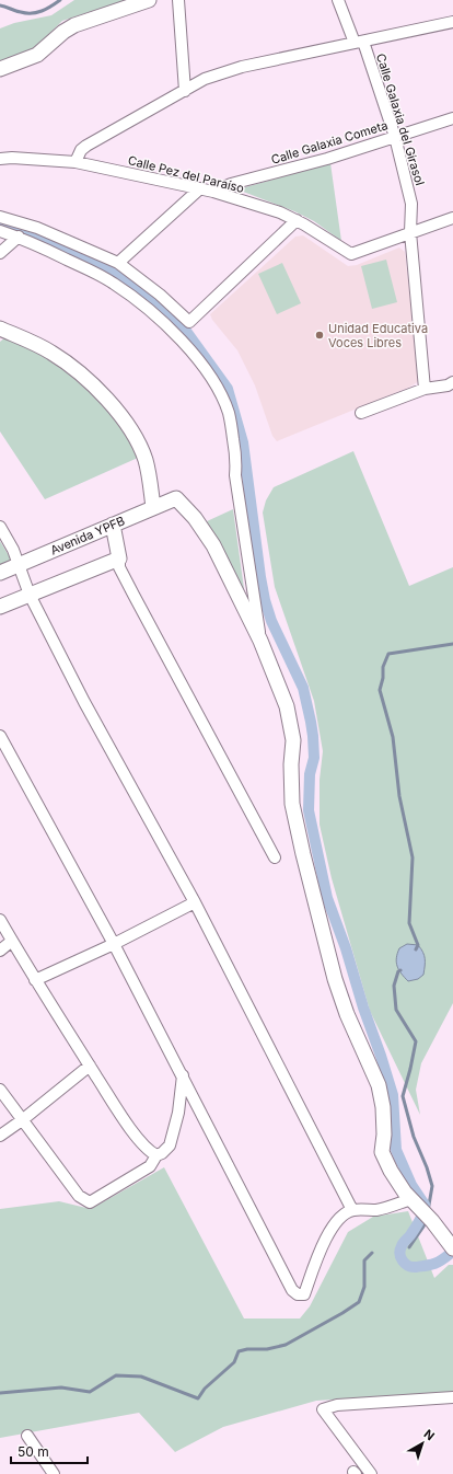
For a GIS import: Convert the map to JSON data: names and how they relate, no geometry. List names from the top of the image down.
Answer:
{
  "streets": {
    "street": [
      "Calle Galaxia del Girasol",
      "Calle Galaxia Cometa",
      "Calle Pez del Paraíso",
      "Avenida YPFB"
    ]
  },
  "crossings": [
    ["Calle Galaxia del Girasol", "Calle Galaxia Cometa"],
    ["Calle Galaxia del Girasol", "Calle Pez del Paraíso"],
    ["Calle Galaxia Cometa", "Calle Pez del Paraíso"]
  ],
  "places": ["Unidad Educativa Voces Libres"],
  "scale_bar": "50 m",
  "north": "top right"
}
